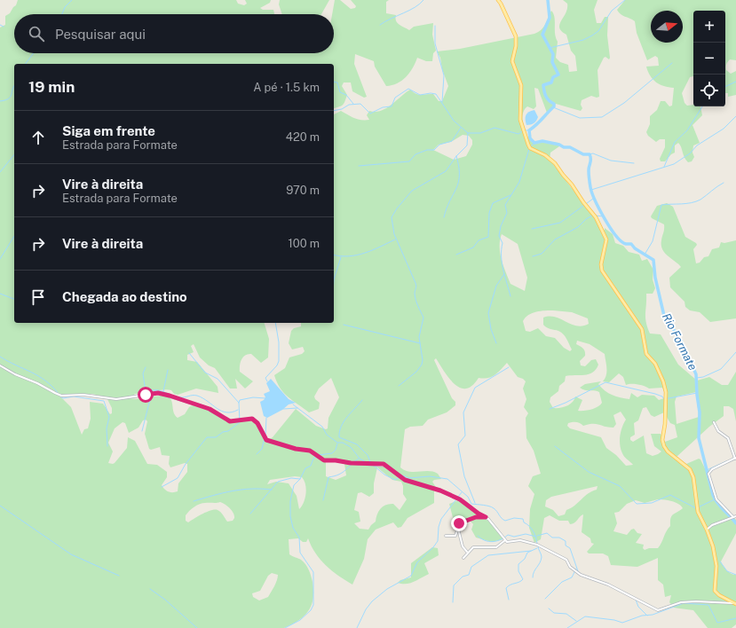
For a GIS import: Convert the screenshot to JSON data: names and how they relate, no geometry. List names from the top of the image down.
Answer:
{
  "water": ["Rio Formate"],
  "north": "right",
  "page": {
    "map_buttons": ["+", "−"],
    "search": "Pesquisar aqui",
    "heading": ["19 min", "A pé · 1.5 km"],
    "list": [
      ["Siga em frente", "Estrada para Formate", "420 m"],
      ["Vire à direita", "Estrada para Formate", "970 m"],
      ["Vire à direita", "100 m"],
      "Chegada ao destino"
    ]
  }
}
